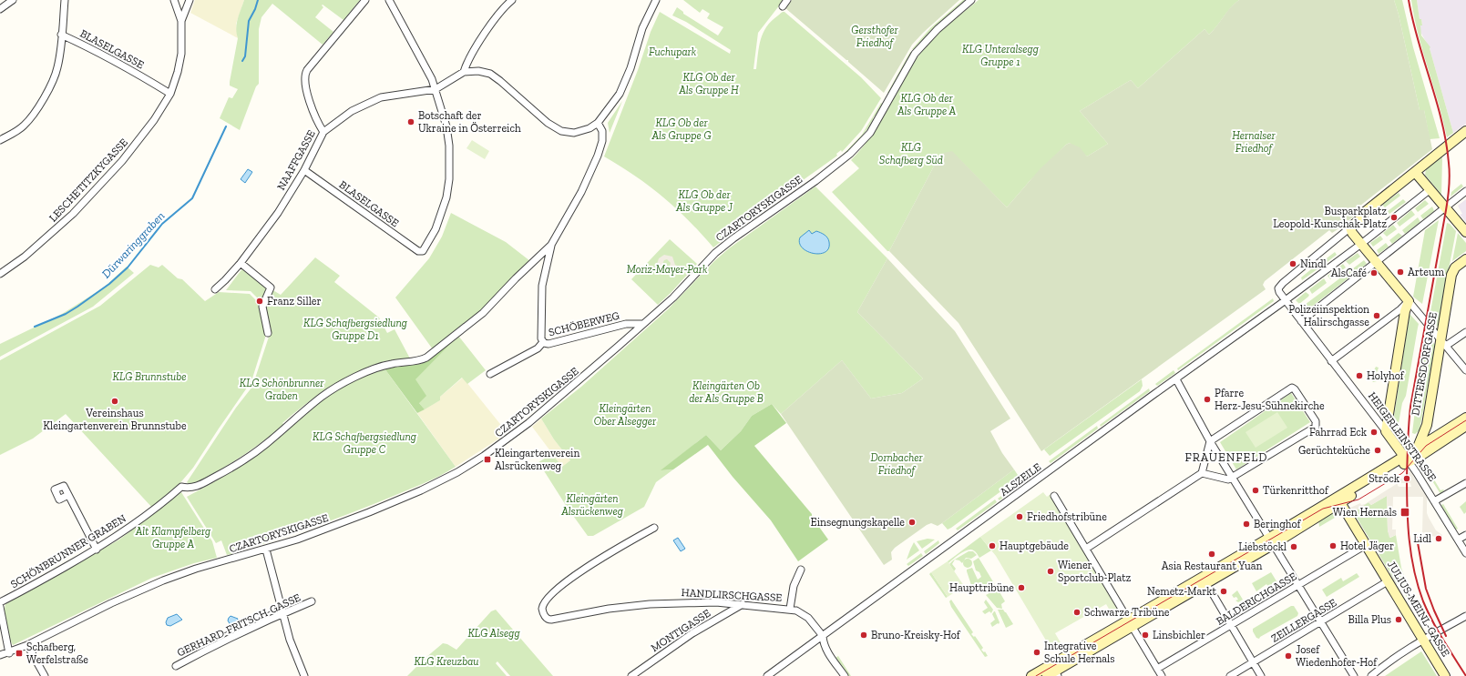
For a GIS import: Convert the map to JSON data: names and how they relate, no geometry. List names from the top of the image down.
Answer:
{
  "streets": {
    "street": [
      "BLASELGASSE",
      "NAAFFGASSE",
      "LESCHETITZKYGASSE",
      "CZARTORYSKIGASSE",
      "SCHÖBERWEG",
      "DITTERSDORFGASSE",
      "HEIGERLEINSTRASSE",
      "ALSZEILE",
      "SCHÖNBRUNNER GRABEN",
      "HANDLIRSCHGASSE",
      "BALDERICHGASSE",
      "JULIUS-MEINL-GASSE",
      "ZEILLERGASSE",
      "GERHARD-FRITSCH-GASSE",
      "MONTIGASSE"
    ]
  },
  "crossings": [
    ["BLASELGASSE", "NAAFFGASSE"],
    ["BLASELGASSE", "LESCHETITZKYGASSE"],
    ["CZARTORYSKIGASSE", "SCHÖBERWEG"],
    ["SCHÖBERWEG", "SCHÖNBRUNNER GRABEN"],
    ["DITTERSDORFGASSE", "HEIGERLEINSTRASSE"],
    ["HEIGERLEINSTRASSE", "ALSZEILE"],
    ["ALSZEILE", "HANDLIRSCHGASSE"],
    ["HANDLIRSCHGASSE", "MONTIGASSE"],
    ["BALDERICHGASSE", "JULIUS-MEINL-GASSE"],
    ["JULIUS-MEINL-GASSE", "ZEILLERGASSE"]
  ],
  "districts": ["FRAUENFELD"],
  "water": ["Dürwaringgraben"],
  "parks": [
    "Gersthofer Friedhof",
    "KLG Unteralsegg Gruppe 1",
    "Fuchupark",
    "KLG Ob der Als Gruppe H",
    "KLG Ob der Als Gruppe A",
    "KLG Ob der Als Gruppe G",
    "Hernalser Friedhof",
    "KLG Schafberg Süd",
    "KLG Ob der Als Gruppe J",
    "Moriz-Mayer-Park",
    "KLG Schafbergsiedlung Gruppe D1",
    "KLG Brunnstube",
    "KLG Schönbrunner Graben",
    "Kleingärten Ob der Als Gruppe B",
    "Kleingärten Ober Alsegger",
    "KLG Schafbergsiedlung Gruppe C",
    "Dornbacher Friedhof",
    "Kleingärten Alsrückenweg",
    "Alt Klampfelberg Gruppe A",
    "KLG Alsegg",
    "KLG Kreuzbau"
  ],
  "places": {
    "other": [
      "Botschaft der Ukraine in Österreich",
      "Busparkplatz Leopold-Kunschak-Platz",
      "Nindl",
      "Arteum",
      "AlsCafé",
      "Franz Siller",
      "Polizeiinspektion Halirschgasse",
      "Holyhof",
      "Pfarre Herz-Jesu-Sühnekirche",
      "Vereinshaus Kleingartenverein Brunnstube",
      "Fahrrad Eck",
      "Gerüchteküche",
      "Ströck",
      "Türkenritthof",
      "Friedhofstribüne",
      "Einsegnungskapelle",
      "Beringhof",
      "Lidl",
      "Hauptgebäude",
      "Hotel Jäger",
      "Liebstöckl",
      "Asia Restaurant Yuan",
      "Wiener Sportclub-Platz",
      "Haupttribüne",
      "Nemetz-Markt",
      "Schwarze Tribüne",
      "Billa Plus",
      "Bruno-Kreisky-Hof",
      "Linsbichler",
      "Integrative Schule Hernals",
      "Josef Wiedenhofer-Hof"
    ],
    "transit": ["Kleingartenverein Alsrückenweg", "Wien Hernals", "Schafberg, Werfelstraße"]
  }
}
